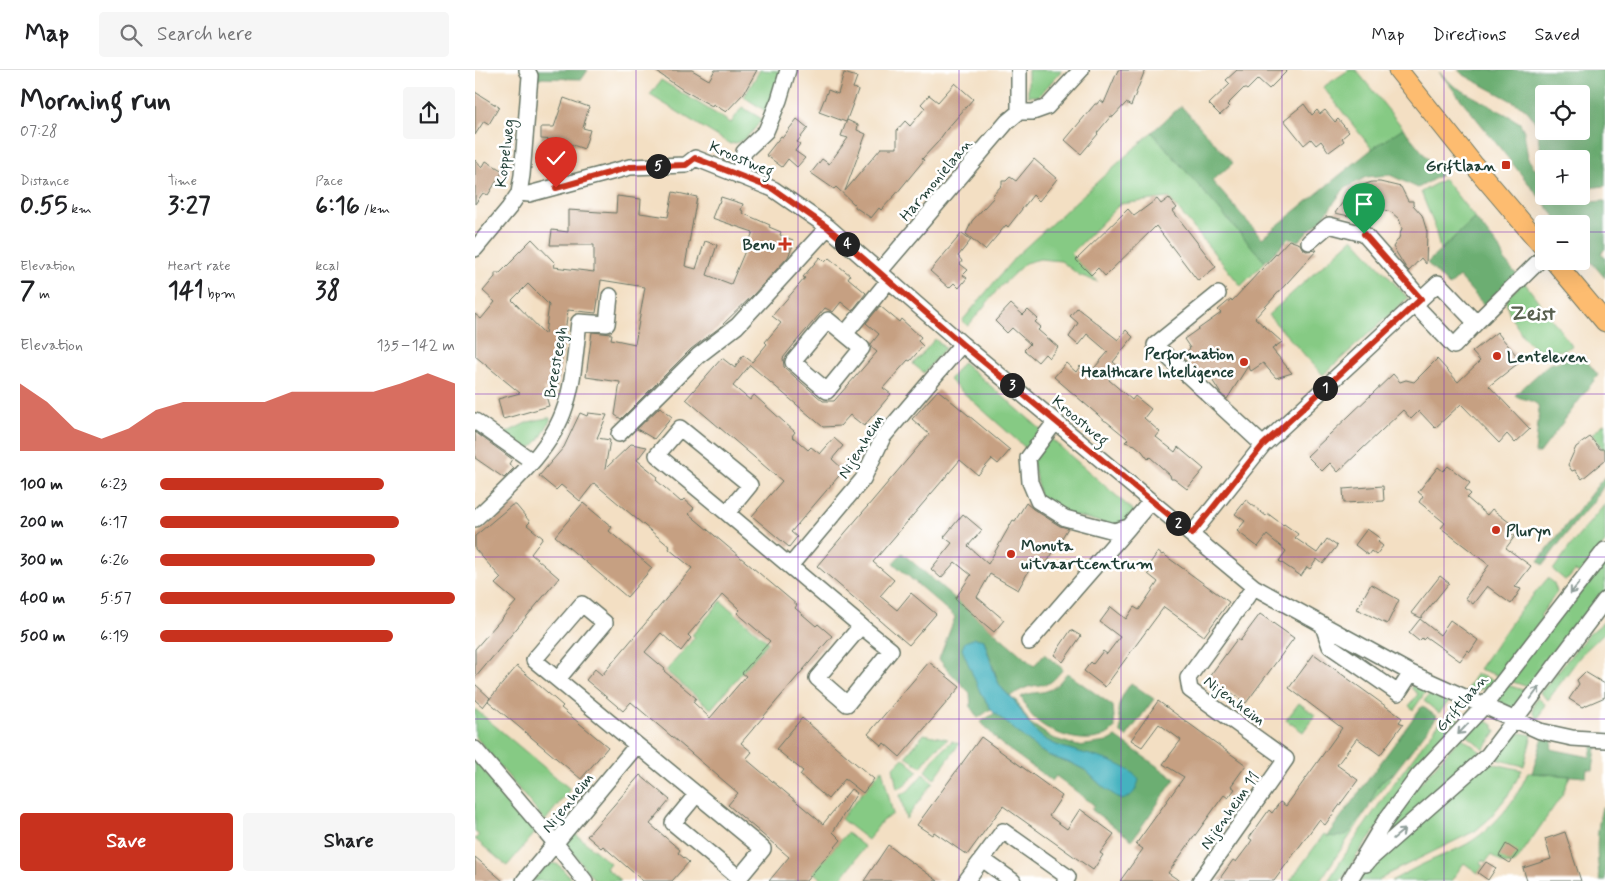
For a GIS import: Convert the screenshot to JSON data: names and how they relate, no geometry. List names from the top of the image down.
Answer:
{
  "streets": {
    "street": [
      "Koppelweg",
      "Kroostweg",
      "Harmonielaan",
      "Breesteegh",
      "Nijenheim",
      "Griftlaan",
      "Nijenheim 11"
    ]
  },
  "crossings": [
    ["Koppelweg", "Kroostweg"],
    ["Kroostweg", "Harmonielaan"],
    ["Kroostweg", "Nijenheim"],
    ["Kroostweg", "Griftlaan"],
    ["Nijenheim", "Nijenheim 11"]
  ],
  "districts": ["Zeist"],
  "places": {
    "transit": ["Griftlaan"],
    "health": ["Benu"],
    "other": [
      "Lenteleven",
      "Performation Healthcare Intelligence",
      "Pluryn",
      "Monuta uitvaartcentrum"
    ]
  },
  "page": {
    "header": "Map",
    "search": "Search here",
    "nav": ["Map", "Directions", "Saved"],
    "heading": ["Morning run", "07:28"],
    "map_buttons": ["+", "−"],
    "pins": [
      "5",
      "4",
      "3",
      "1",
      "2"
    ],
    "stats": [
      ["Distance", "0.55 km"],
      ["Time", "3:27"],
      ["Pace", "6:16 /km"],
      ["Elevation", "7 m"],
      ["Heart rate", "141 bpm"],
      ["kcal", "38"]
    ],
    "chart": ["Elevation", "135–142 m"],
    "list": [
      {
        "name": "100 m",
        "note": "6:23"
      },
      {
        "name": "200 m",
        "note": "6:17"
      },
      {
        "name": "300 m",
        "note": "6:26"
      },
      {
        "name": "400 m",
        "note": "5:57"
      },
      {
        "name": "500 m",
        "note": "6:19"
      }
    ],
    "buttons": ["Save", "Share"]
  }
}
